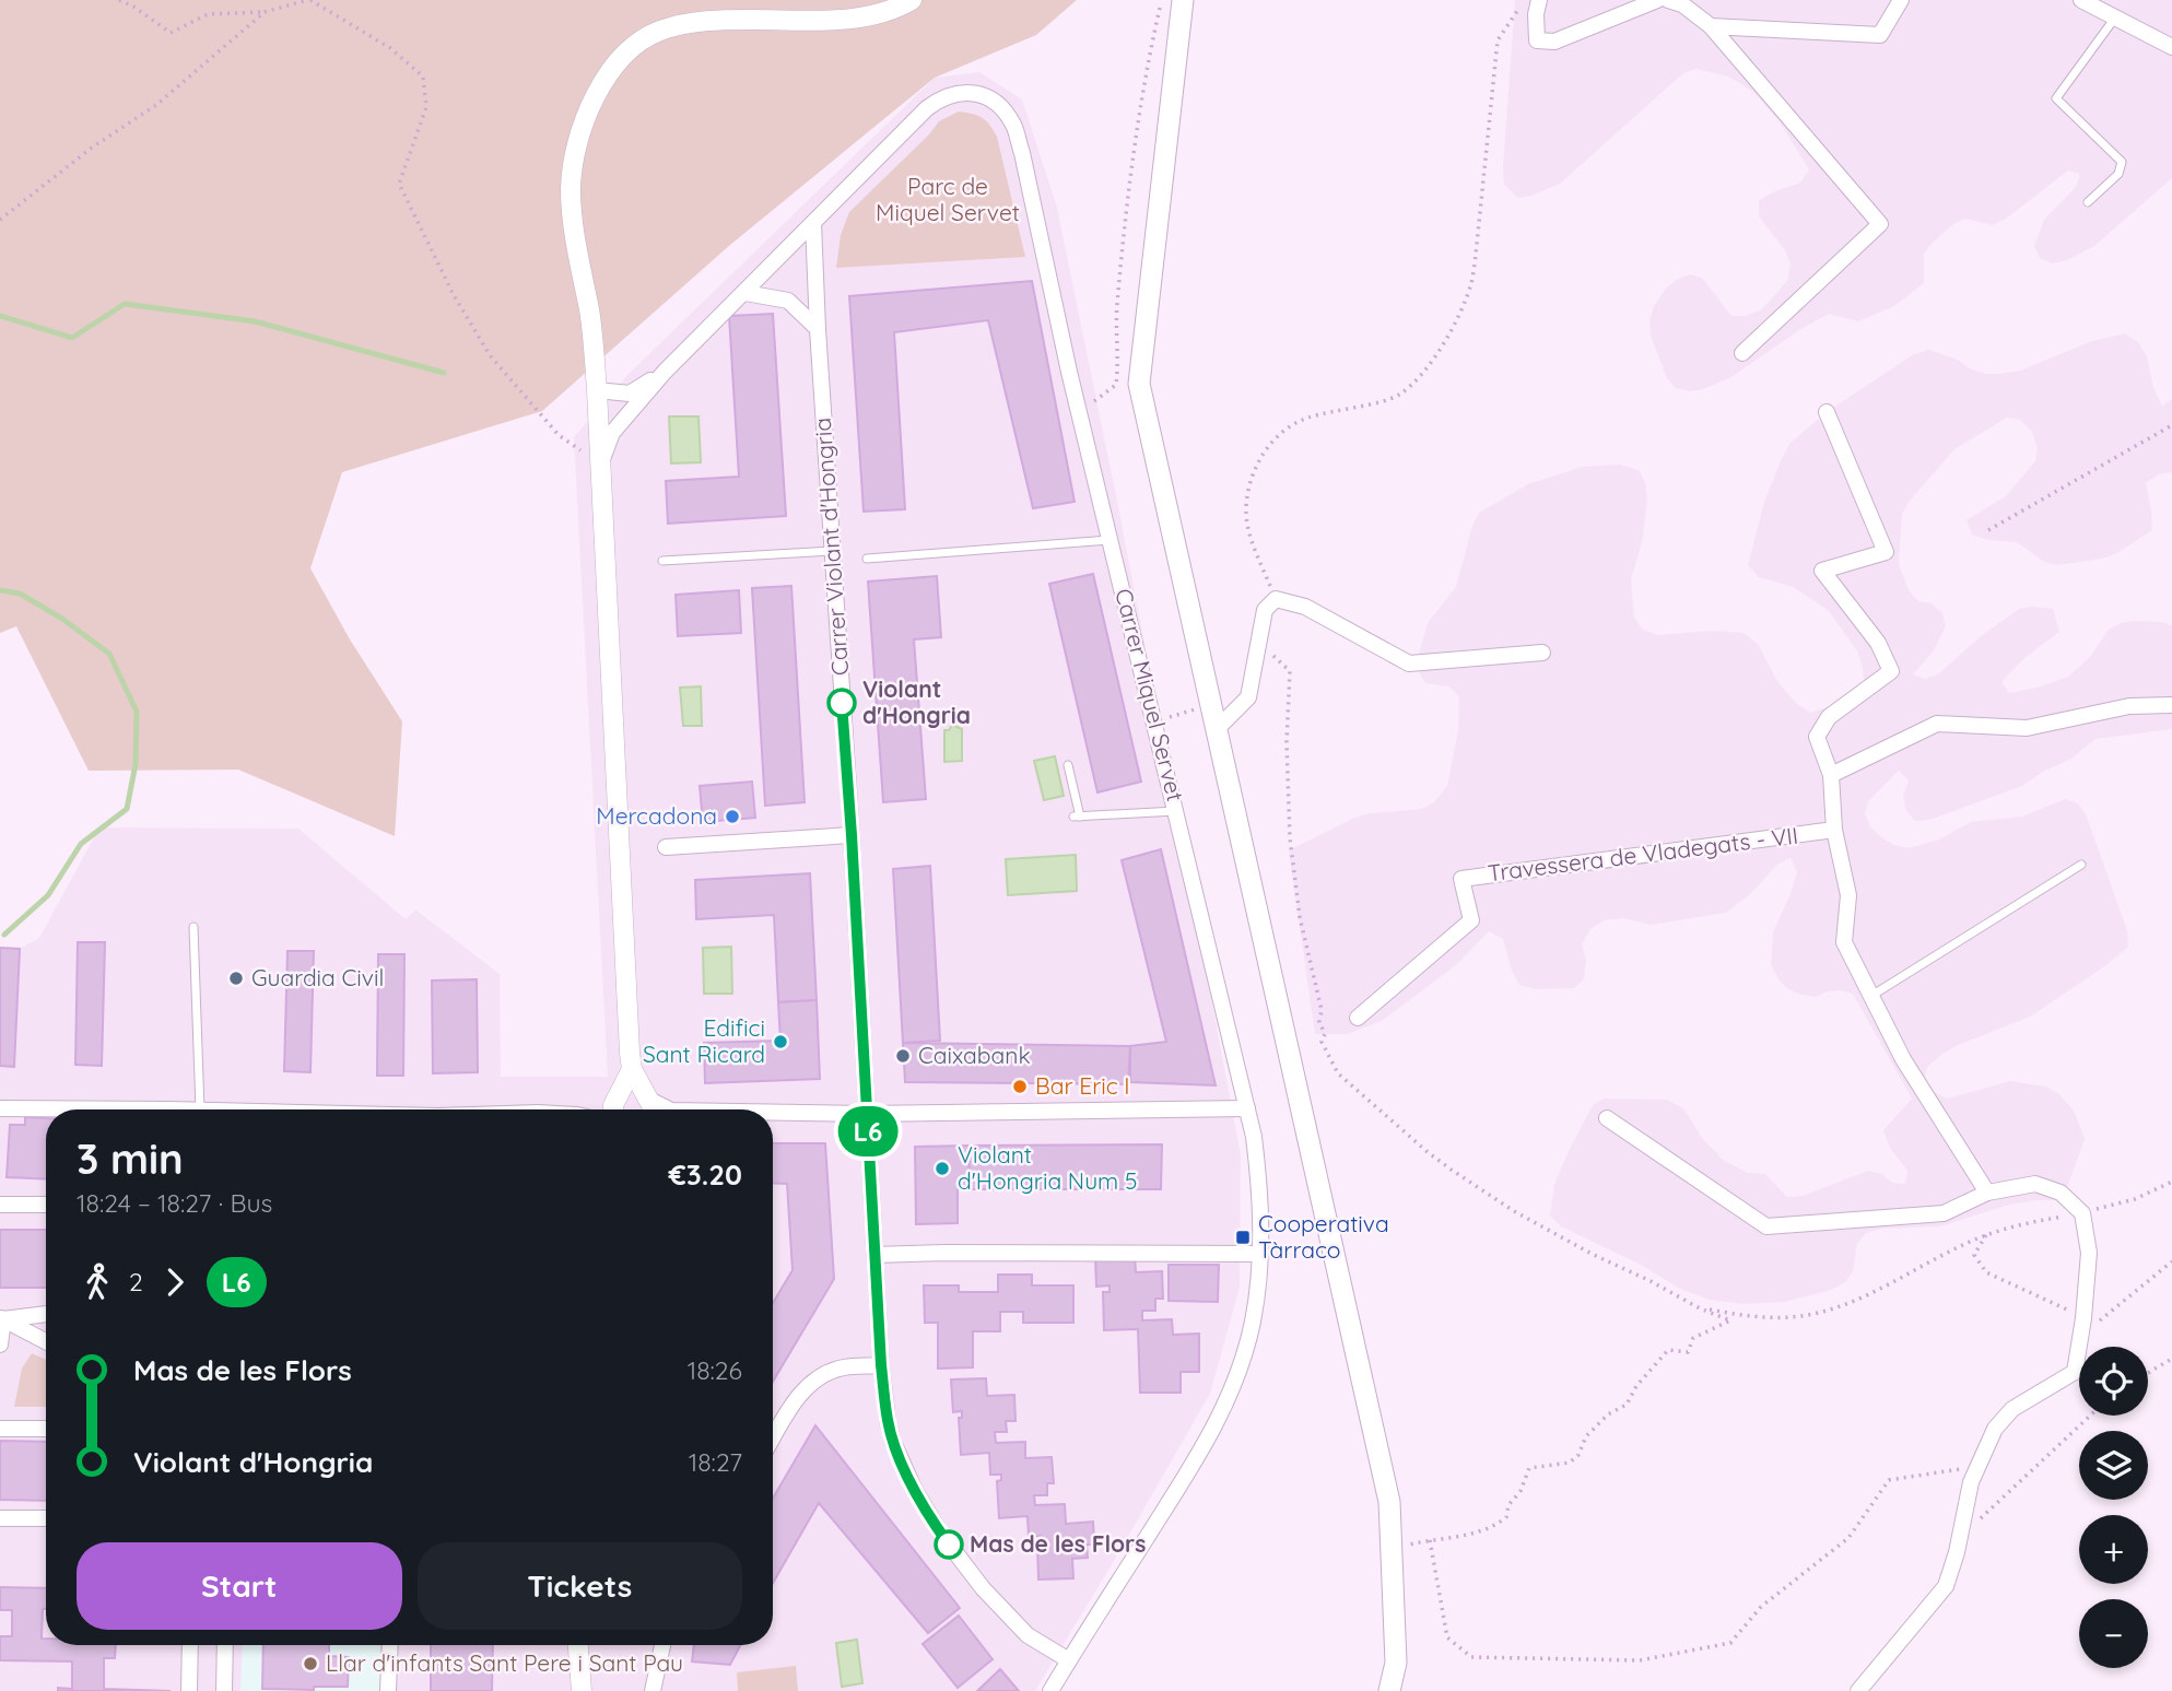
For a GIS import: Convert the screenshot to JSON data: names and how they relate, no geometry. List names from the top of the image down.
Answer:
{
  "streets": {
    "street": ["Carrer Violant d'Hongria", "Carrer Miquel Servet", "Travessera de Vladegats - VII"]
  },
  "crossings": [
    ["Carrer Violant d'Hongria", "Carrer Miquel Servet"]
  ],
  "parks": ["Parc de Miquel Servet"],
  "places": {
    "other": [
      "Violant d'Hongria",
      "Mercadona",
      "Guardia Civil",
      "Edifici Sant Ricard",
      "Caixabank",
      "Bar Eric I",
      "Violant d'Hongria Num 5",
      "Mas de les Flors",
      "Llar d'infants Sant Pere i Sant Pau"
    ],
    "transit": ["Cooperativa Tàrraco"]
  },
  "lines": ["bus line L6"],
  "page": {
    "on_map": "L6",
    "heading": ["3 min", "18:24 – 18:27 · Bus", "€3.20"],
    "legs": ["2", "L6"],
    "list": [
      {
        "name": "Mas de les Flors",
        "value": "18:26"
      },
      {
        "name": "Violant d'Hongria",
        "value": "18:27"
      }
    ],
    "map_buttons": ["+", "−"],
    "buttons": ["Start", "Tickets"]
  }
}
